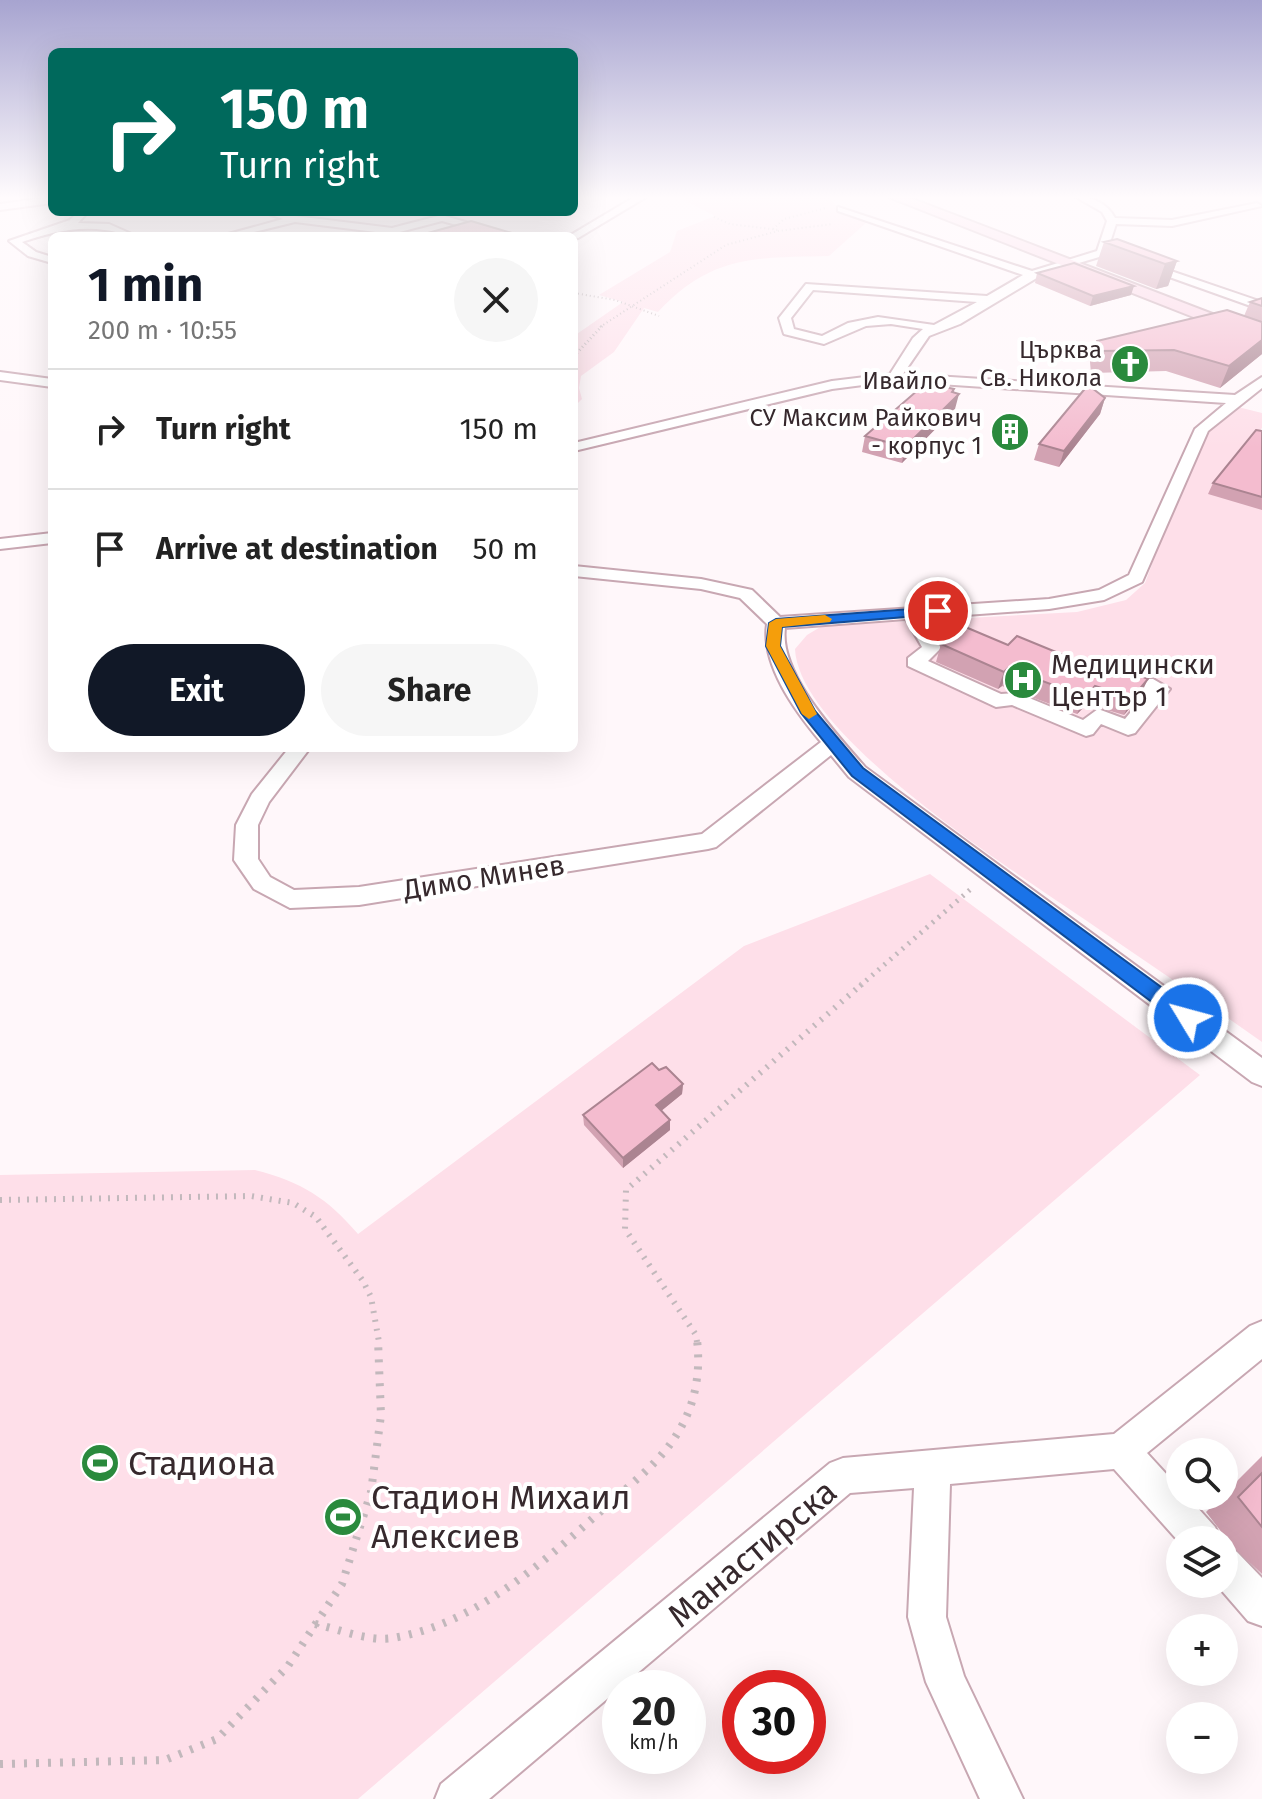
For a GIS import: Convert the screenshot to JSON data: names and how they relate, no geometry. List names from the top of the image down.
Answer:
{
  "streets": {
    "street": ["Ивайло", "Димо Минев", "Манастирска"]
  },
  "places": {
    "church": ["Църква Св. Никола"],
    "building": ["СУ Максим Райкович - корпус 1"],
    "hospital": ["Медицински Център 1"],
    "sports": ["Стадиона", "Стадион Михаил Алексиев"]
  },
  "page": {
    "turn": ["150 m", "Turn right"],
    "heading": ["1 min", "200 m · 10:55"],
    "list": [
      {
        "name": "Turn right",
        "value": "150 m"
      },
      {
        "name": "Arrive at destination",
        "value": "50 m"
      }
    ],
    "buttons": ["Exit", "Share"],
    "map_buttons": ["+", "−"],
    "speed": "20 km/h",
    "limit": "30"
  }
}
